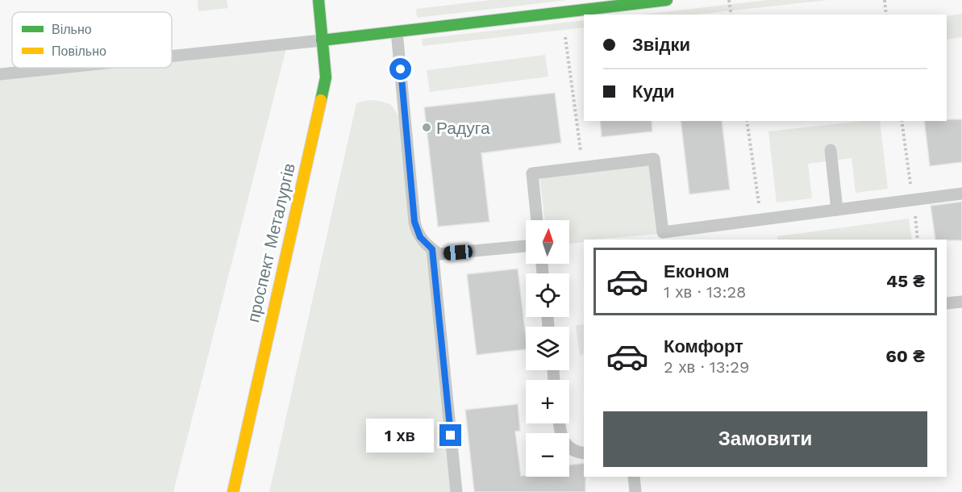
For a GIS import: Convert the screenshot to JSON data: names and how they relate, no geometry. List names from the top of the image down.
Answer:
{
  "streets": {
    "main road": ["проспект Металургів"]
  },
  "places": ["Радуга"],
  "legend": ["Вільно", "Повільно"],
  "north": "top",
  "page": {
    "banner": ["Звідки", "Куди"],
    "map_buttons": ["+", "−"],
    "list": [
      {
        "name": "Економ",
        "note": "1 хв · 13:28",
        "value": "45 ₴"
      },
      {
        "name": "Комфорт",
        "note": "2 хв · 13:29",
        "value": "60 ₴"
      }
    ],
    "buttons": "Замовити",
    "bubble": "1 хв"
  }
}
